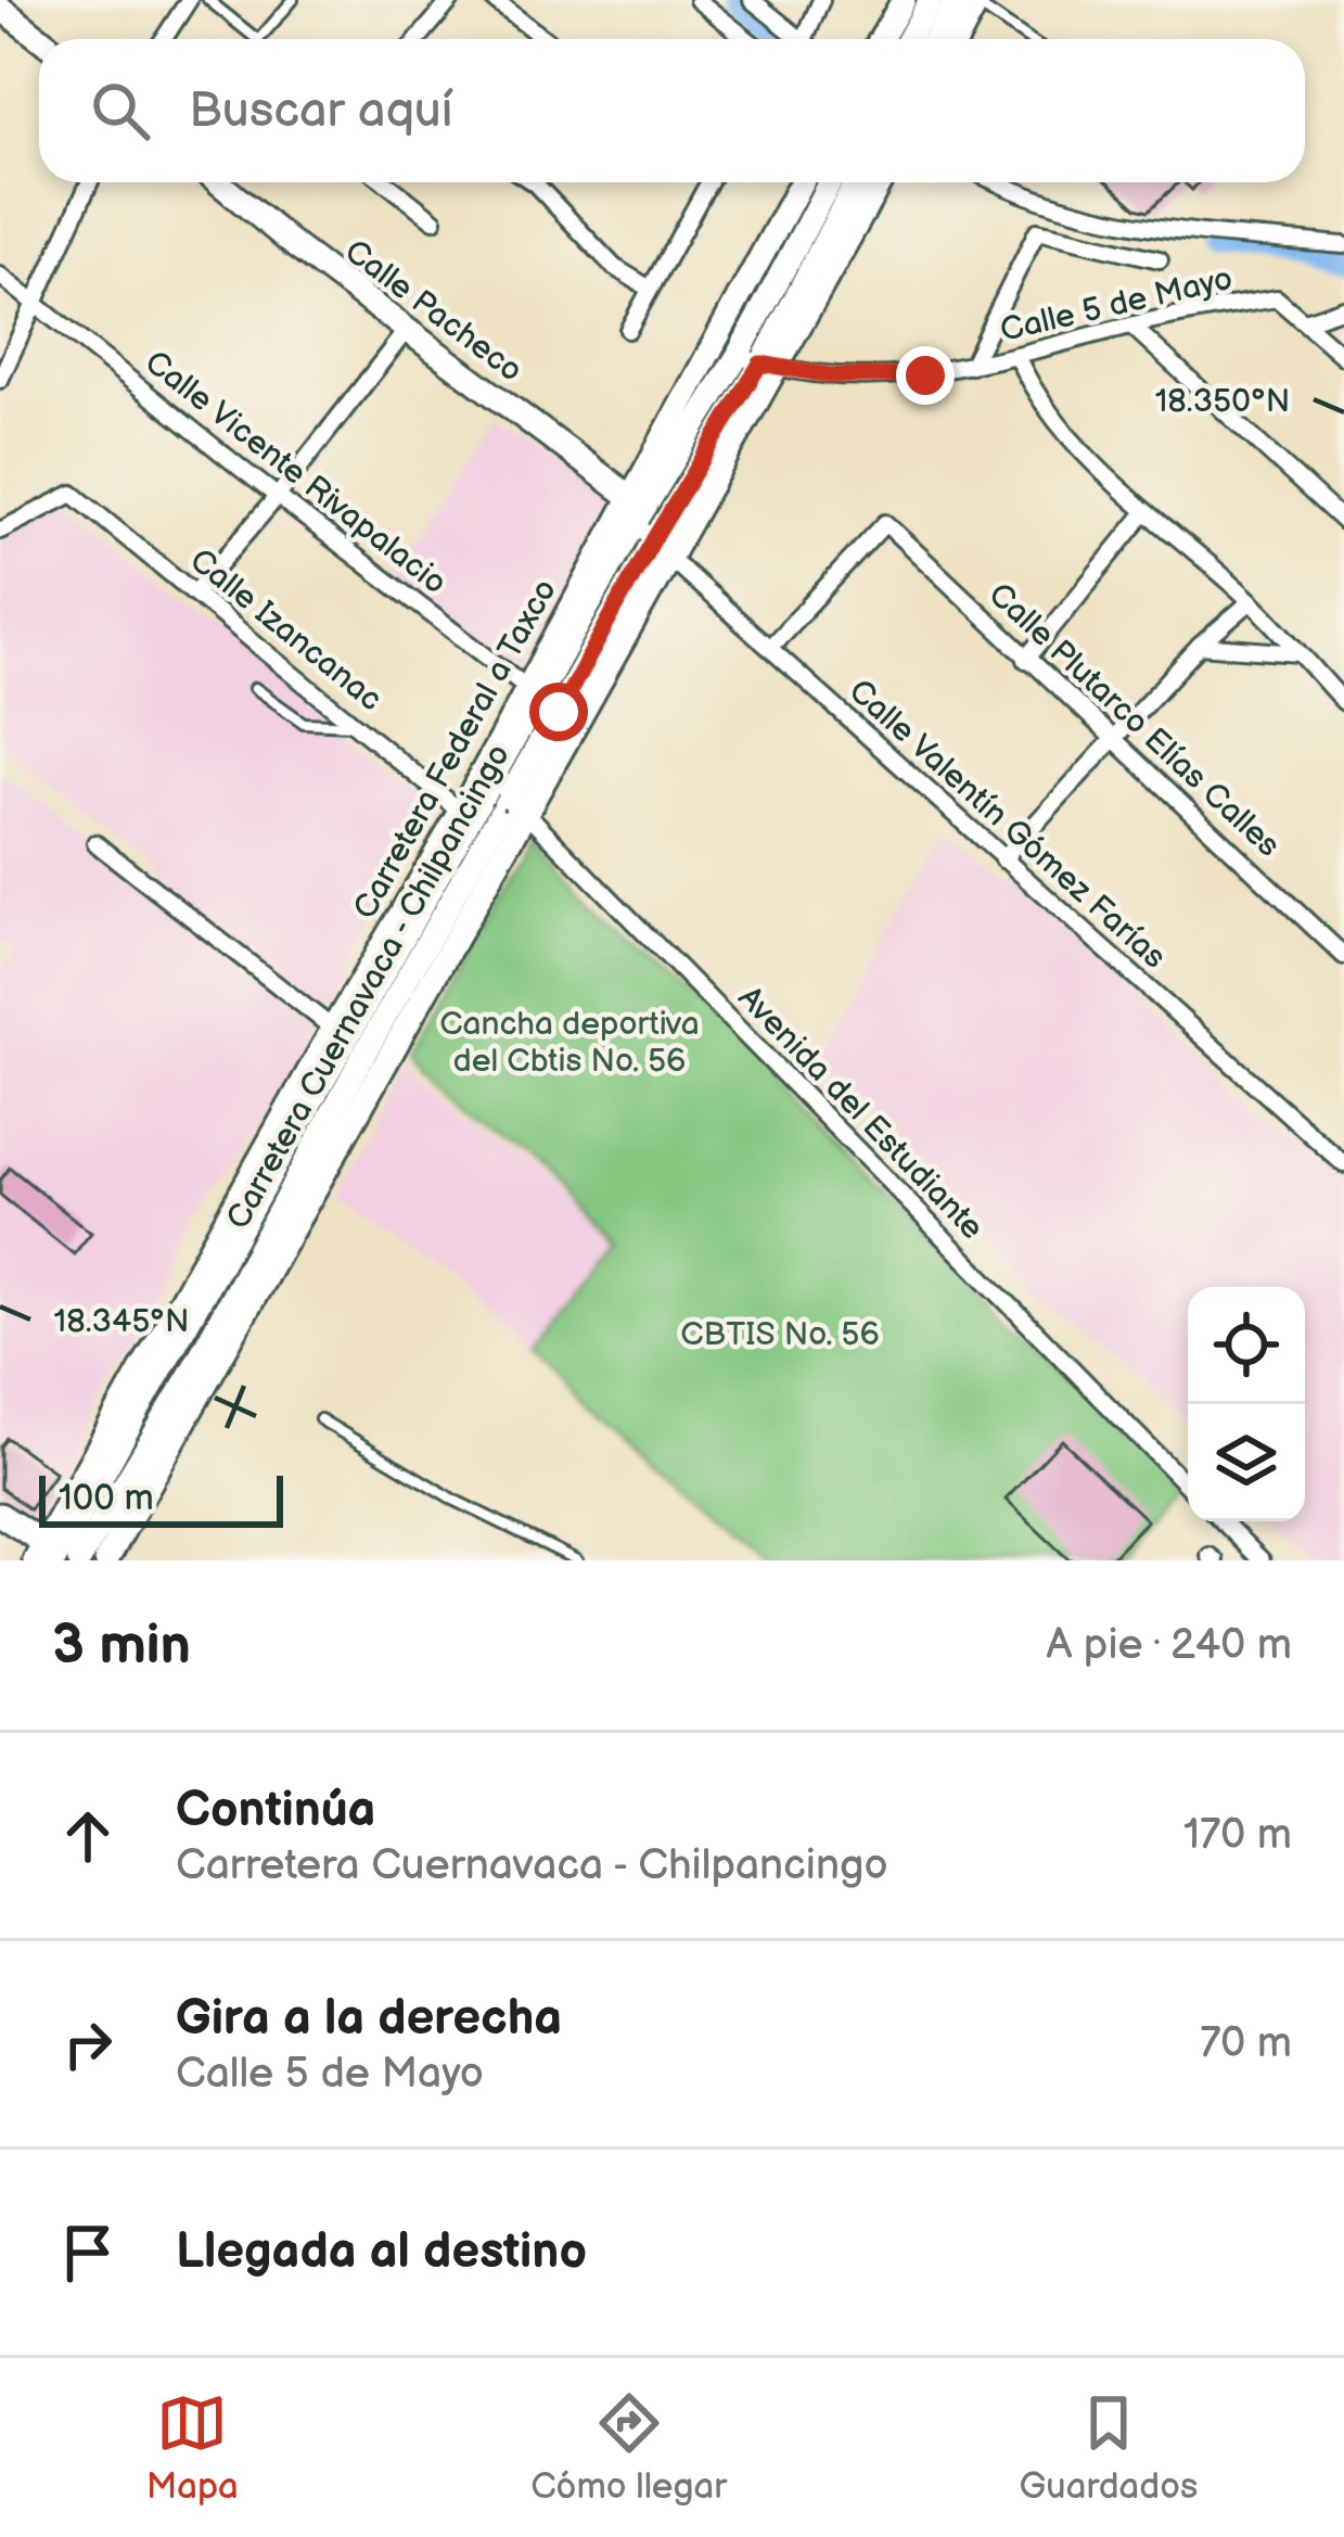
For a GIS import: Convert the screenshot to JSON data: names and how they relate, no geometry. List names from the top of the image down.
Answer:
{
  "streets": {
    "street": [
      "Calle 5 de Mayo",
      "Calle Pacheco",
      "Calle Vicente Rivapalacio",
      "Calle Izancanac",
      "Calle Plutarco Elías Calles",
      "Carretera Federal a Taxco",
      "Calle Valentín Gómez Farías",
      "Carretera Cuernavaca - Chilpancingo",
      "Avenida del Estudiante"
    ]
  },
  "crossings": [
    ["Calle 5 de Mayo", "Carretera Cuernavaca - Chilpancingo"],
    ["Calle Pacheco", "Carretera Federal a Taxco"],
    ["Calle Vicente Rivapalacio", "Carretera Cuernavaca - Chilpancingo"],
    ["Calle Izancanac", "Carretera Federal a Taxco"],
    ["Calle Izancanac", "Carretera Cuernavaca - Chilpancingo"],
    ["Calle Izancanac", "Avenida del Estudiante"],
    ["Calle Plutarco Elías Calles", "Calle Valentín Gómez Farías"],
    ["Carretera Federal a Taxco", "Carretera Cuernavaca - Chilpancingo"],
    ["Carretera Federal a Taxco", "Avenida del Estudiante"],
    ["Calle Valentín Gómez Farías", "Carretera Cuernavaca - Chilpancingo"],
    ["Carretera Cuernavaca - Chilpancingo", "Avenida del Estudiante"]
  ],
  "parks": ["Cancha deportiva del Cbtis No. 56", "CBTIS No. 56"],
  "scale_bar": "100 m",
  "page": {
    "search": "Buscar aquí",
    "scale": "100 m",
    "heading": ["3 min", "A pie · 240 m"],
    "list": [
      ["Continúa", "Carretera Cuernavaca - Chilpancingo", "170 m"],
      ["Gira a la derecha", "Calle 5 de Mayo", "70 m"],
      "Llegada al destino"
    ],
    "nav": ["Mapa", "Cómo llegar", "Guardados"]
  },
  "coordinates": ["18.350°N", "18.345°N"]
}
